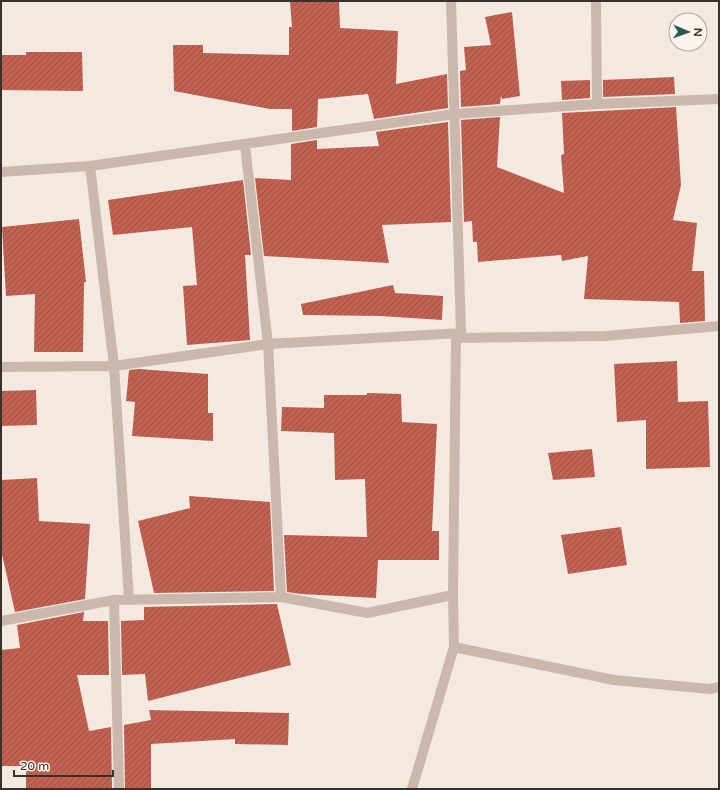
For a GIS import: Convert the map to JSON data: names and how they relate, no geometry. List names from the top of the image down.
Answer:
{
  "scale_bar": "20 m",
  "north": "right"
}
